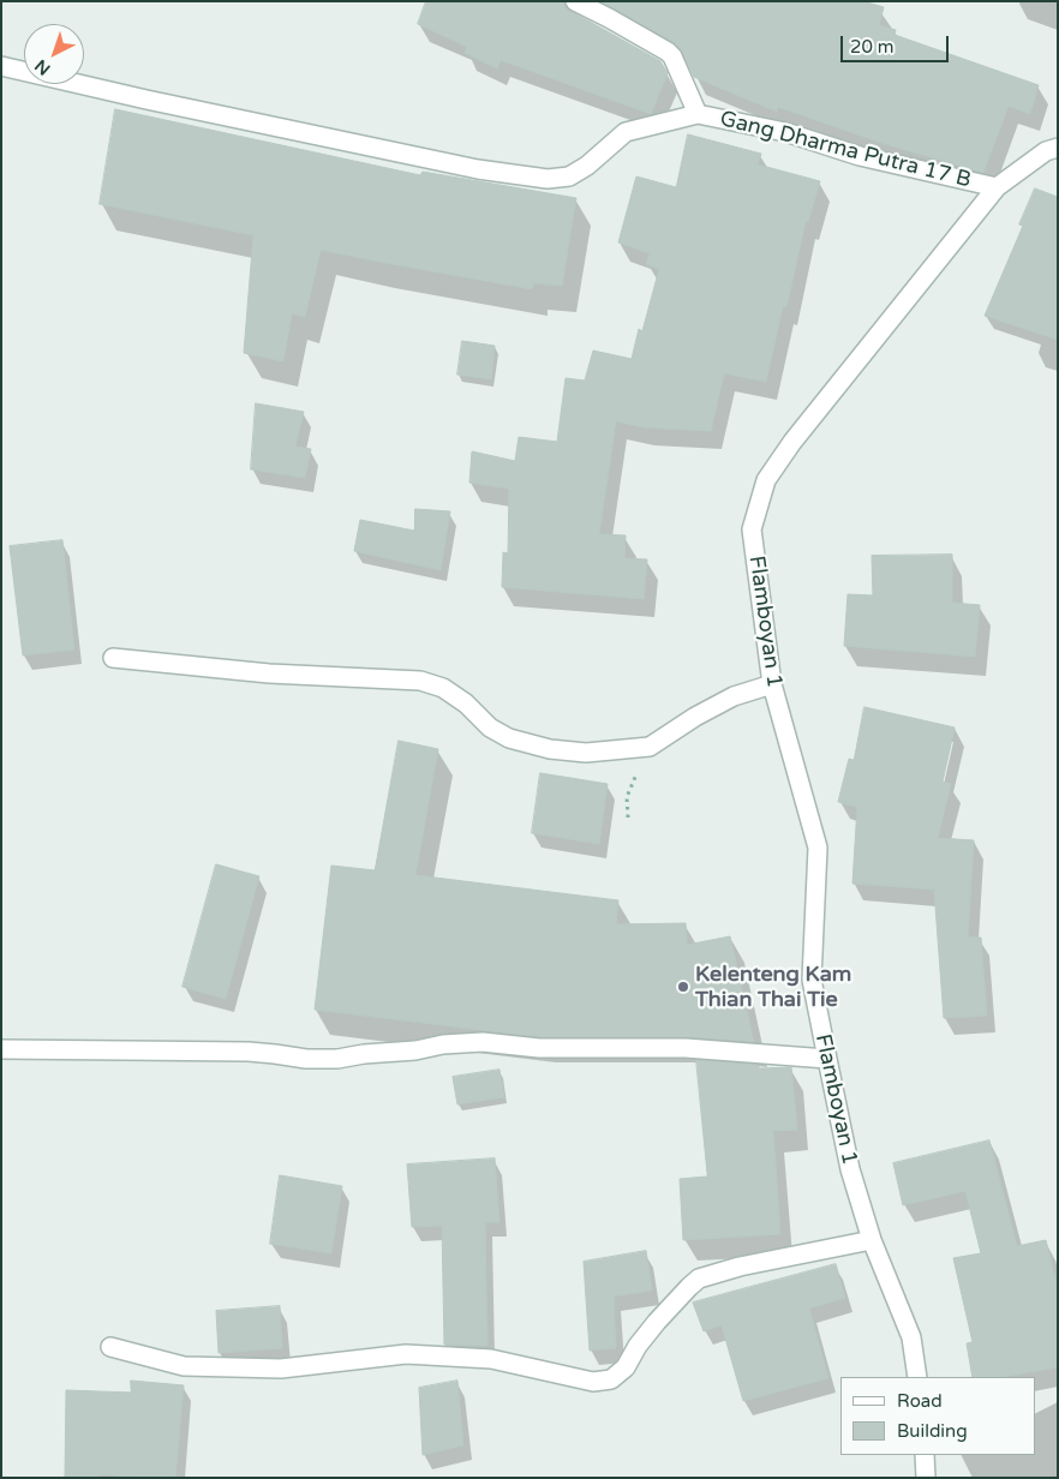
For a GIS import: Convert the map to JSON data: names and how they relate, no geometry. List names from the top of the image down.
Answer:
{
  "streets": {
    "street": ["Gang Dharma Putra 17 B", "Flamboyan 1"]
  },
  "crossings": [
    ["Gang Dharma Putra 17 B", "Flamboyan 1"]
  ],
  "places": ["Kelenteng Kam Thian Thai Tie"],
  "legend": ["Road", "Building"],
  "scale_bar": "20 m",
  "north": "bottom left"
}
